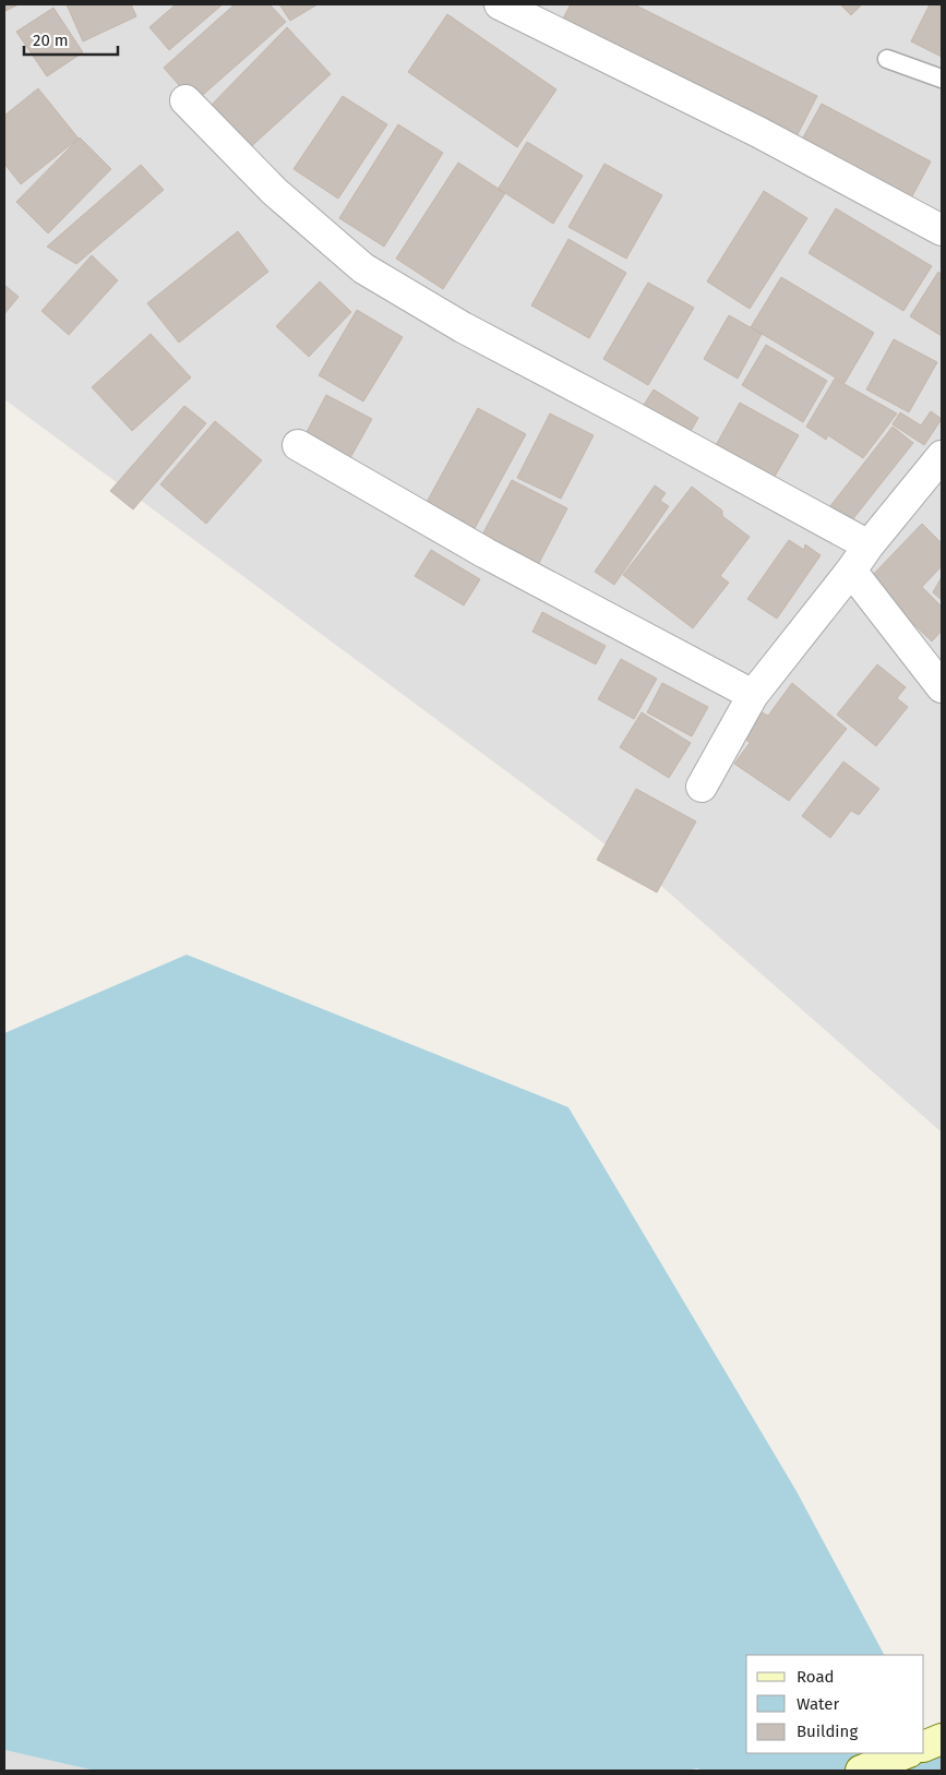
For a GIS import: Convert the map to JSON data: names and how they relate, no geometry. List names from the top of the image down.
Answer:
{
  "legend": ["Road", "Water", "Building"],
  "scale_bar": "20 m"
}
